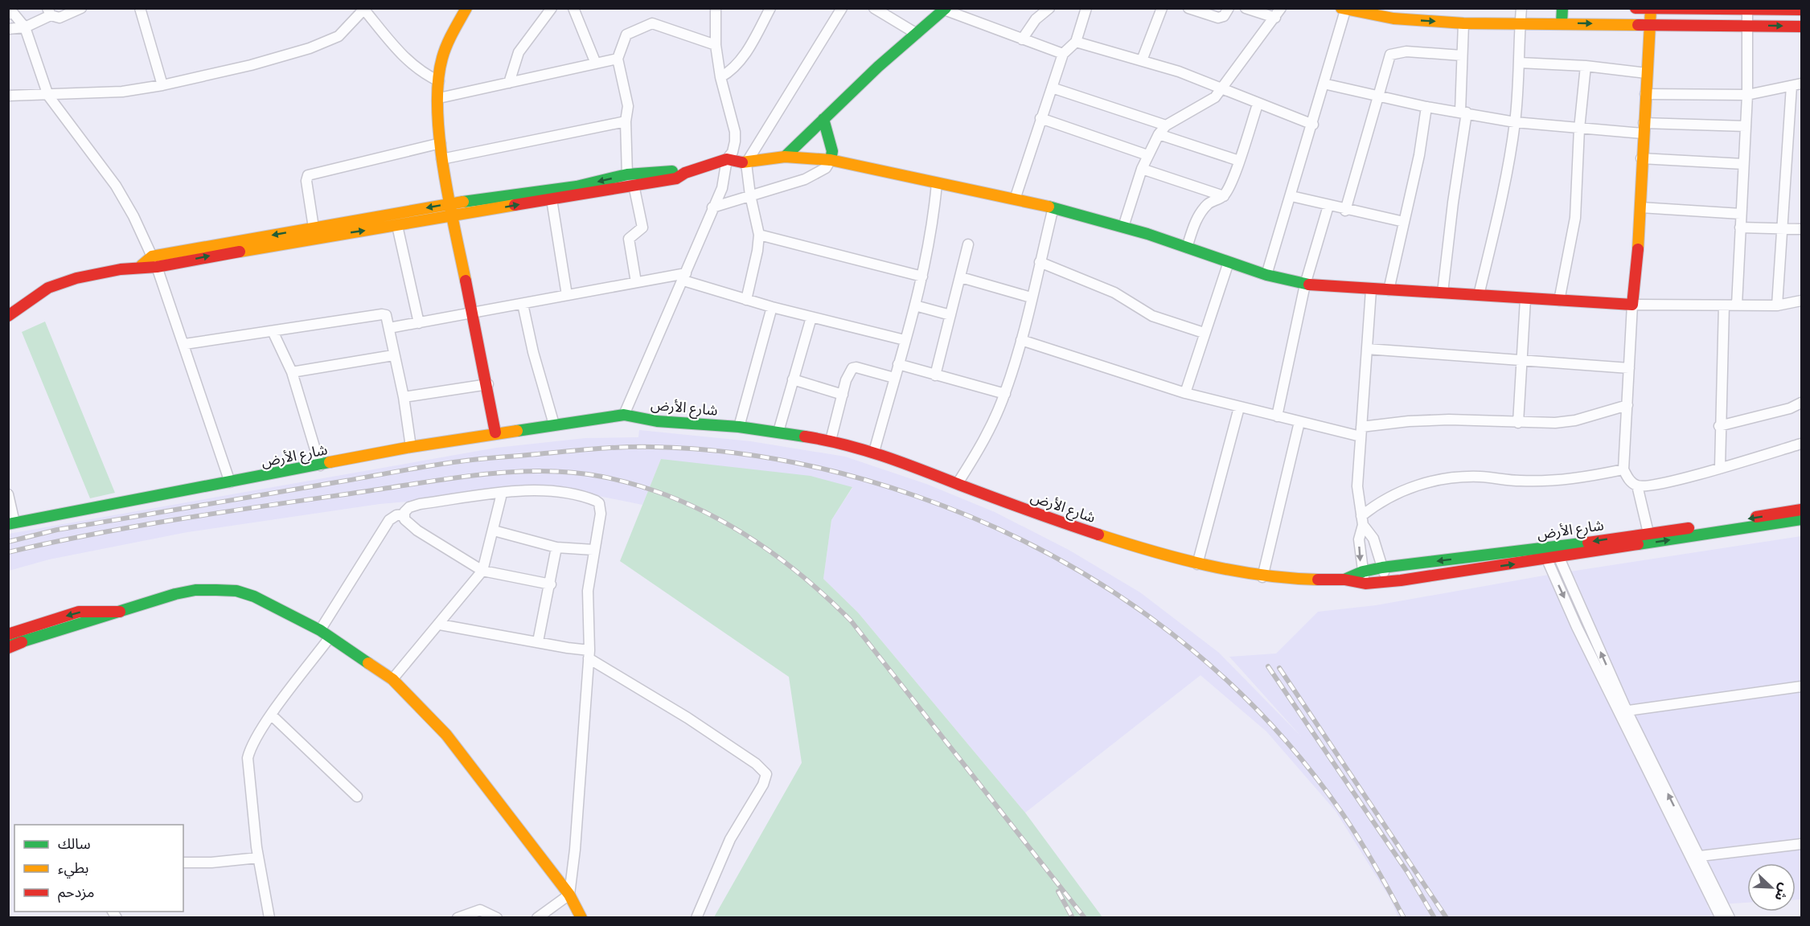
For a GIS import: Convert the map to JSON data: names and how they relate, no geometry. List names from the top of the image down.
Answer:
{
  "streets": {
    "street": ["شارع الأرض"]
  },
  "legend": ["سالك", "بطيء", "مزدحم"],
  "north": "bottom right"
}
